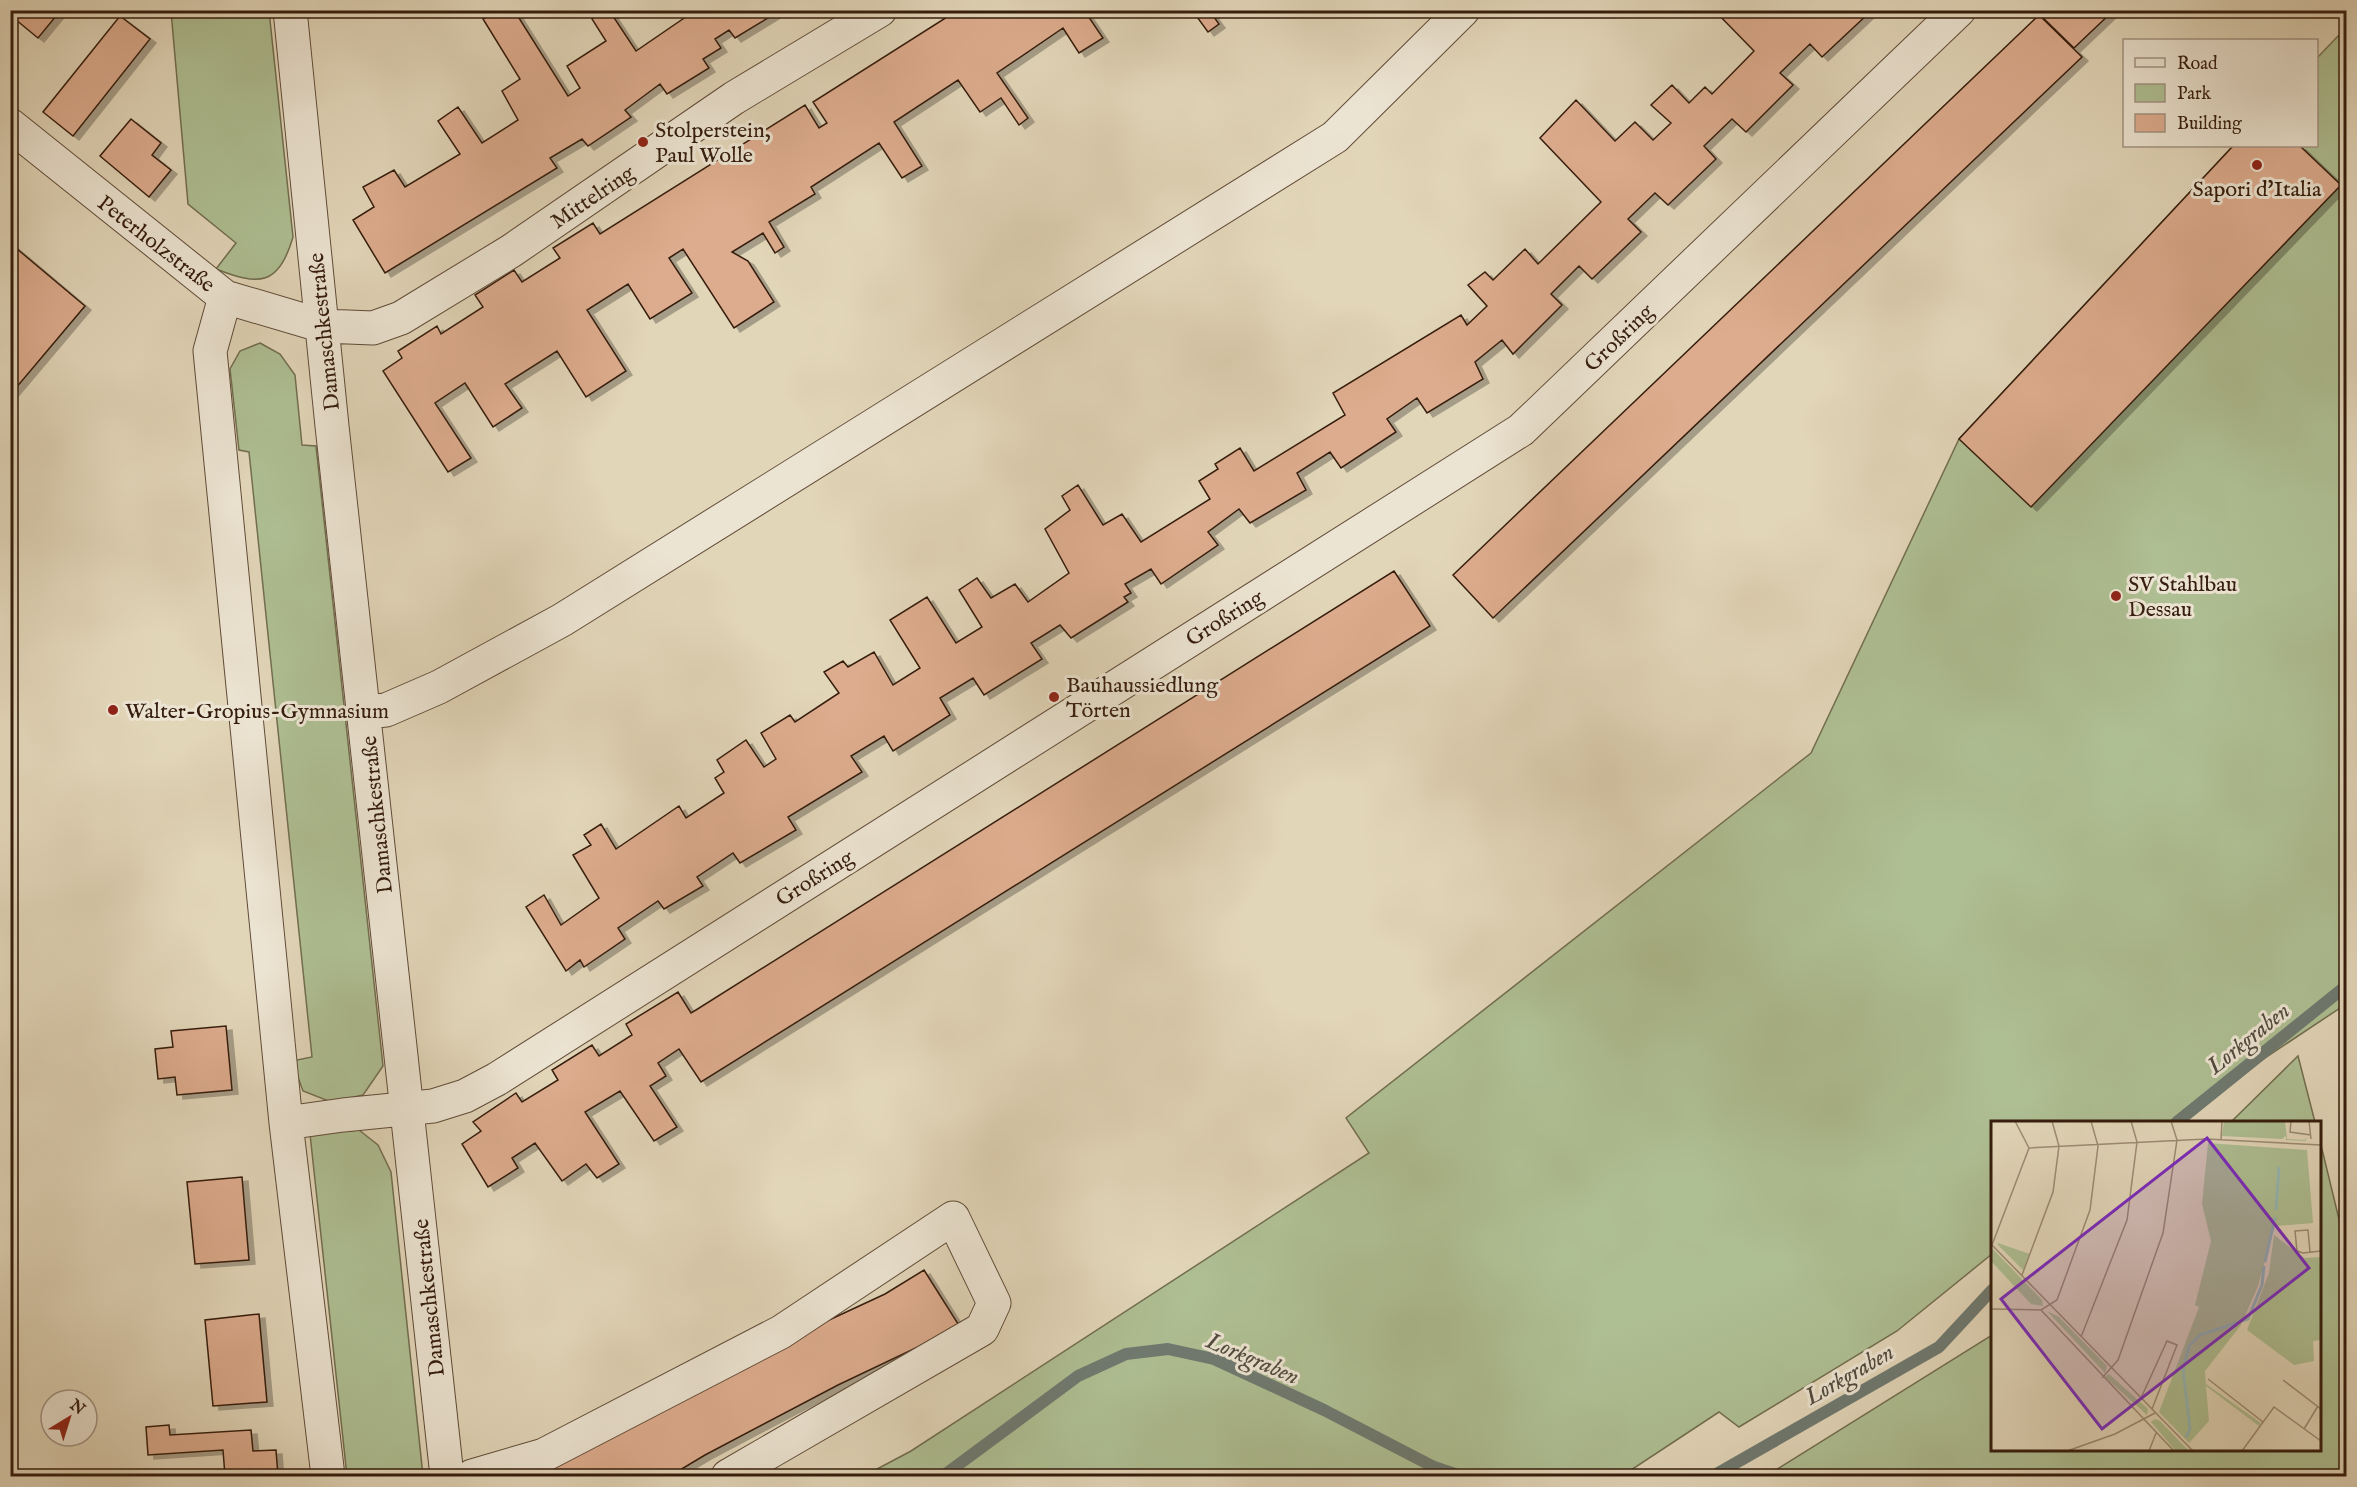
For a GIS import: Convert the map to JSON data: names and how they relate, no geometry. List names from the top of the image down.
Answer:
{
  "streets": {
    "street": [
      "Mittelring",
      "Peterholzstraße",
      "Damaschkestraße",
      "Großring"
    ]
  },
  "crossings": [
    ["Mittelring", "Peterholzstraße"],
    ["Mittelring", "Damaschkestraße"],
    ["Peterholzstraße", "Damaschkestraße"],
    ["Damaschkestraße", "Großring"]
  ],
  "water": ["Lorkgraben"],
  "places": [
    "Stolperstein, Paul Wolle",
    "Sapori d'Italia",
    "SV Stahlbau Dessau",
    "Bauhaussiedlung Törten",
    "Walter-Gropius-Gymnasium"
  ],
  "legend": ["Road", "Park", "Building"],
  "north": "top right"
}
